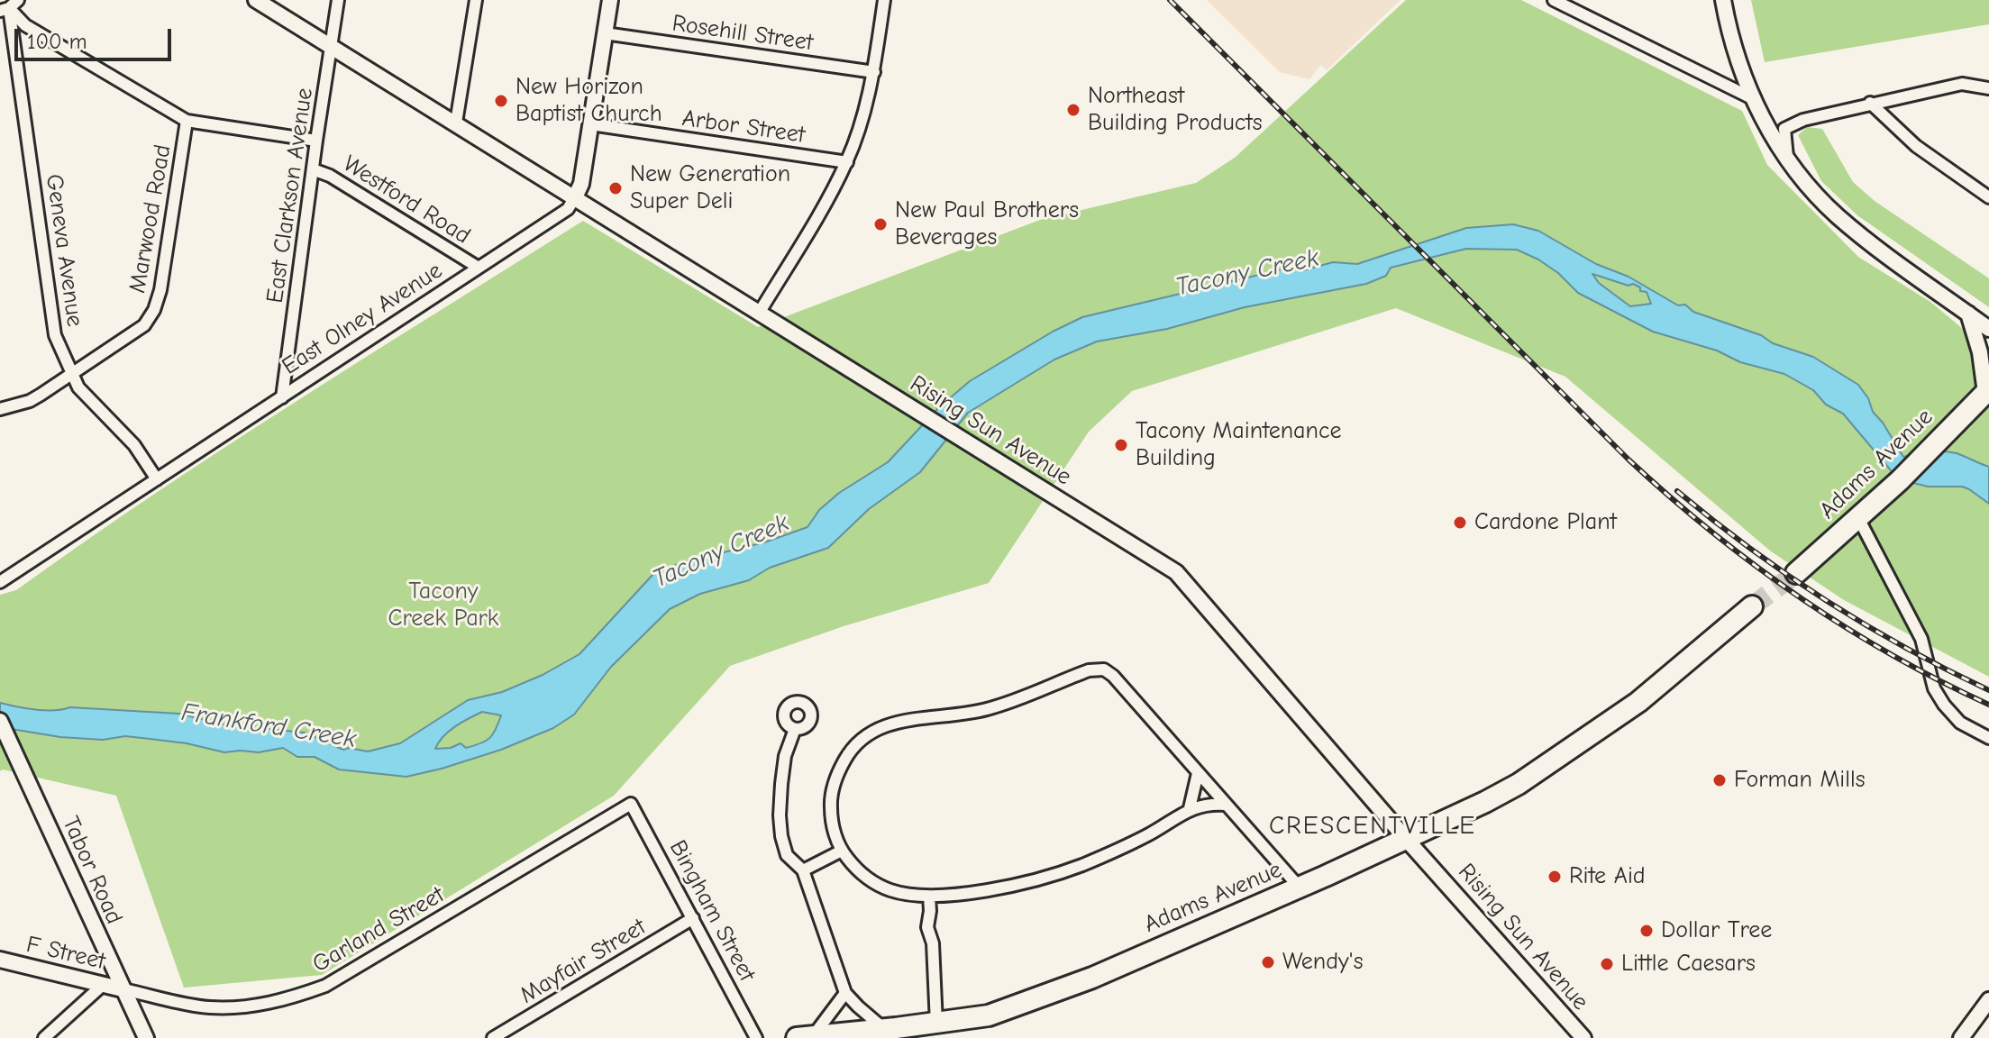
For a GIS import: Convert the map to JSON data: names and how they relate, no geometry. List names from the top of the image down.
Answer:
{
  "streets": {
    "highway": ["Adams Avenue"],
    "main road": ["Rising Sun Avenue", "Tabor Road", "F Street"],
    "street": [
      "Rosehill Street",
      "Arbor Street",
      "East Clarkson Avenue",
      "Westford Road",
      "Marwood Road",
      "Geneva Avenue",
      "East Olney Avenue",
      "Bingham Street",
      "Garland Street",
      "Mayfair Street"
    ]
  },
  "crossings": [
    ["East Clarkson Avenue", "Westford Road"],
    ["East Clarkson Avenue", "East Olney Avenue"],
    ["East Clarkson Avenue", "Rising Sun Avenue"],
    ["Westford Road", "East Olney Avenue"],
    ["Marwood Road", "Geneva Avenue"],
    ["Geneva Avenue", "East Olney Avenue"],
    ["East Olney Avenue", "Rising Sun Avenue"],
    ["Rising Sun Avenue", "Adams Avenue"],
    ["Tabor Road", "Garland Street"],
    ["Tabor Road", "F Street"],
    ["Bingham Street", "Garland Street"],
    ["Bingham Street", "Mayfair Street"],
    ["Garland Street", "F Street"]
  ],
  "districts": ["CRESCENTVILLE"],
  "water": ["Tacony Creek", "Frankford Creek"],
  "parks": ["Tacony Creek Park"],
  "places": [
    "New Horizon Baptist Church",
    "Northeast Building Products",
    "New Generation Super Deli",
    "New Paul Brothers Beverages",
    "Tacony Maintenance Building",
    "Cardone Plant",
    "Forman Mills",
    "Rite Aid",
    "Dollar Tree",
    "Wendy's",
    "Little Caesars"
  ],
  "scale_bar": "100 m"
}
